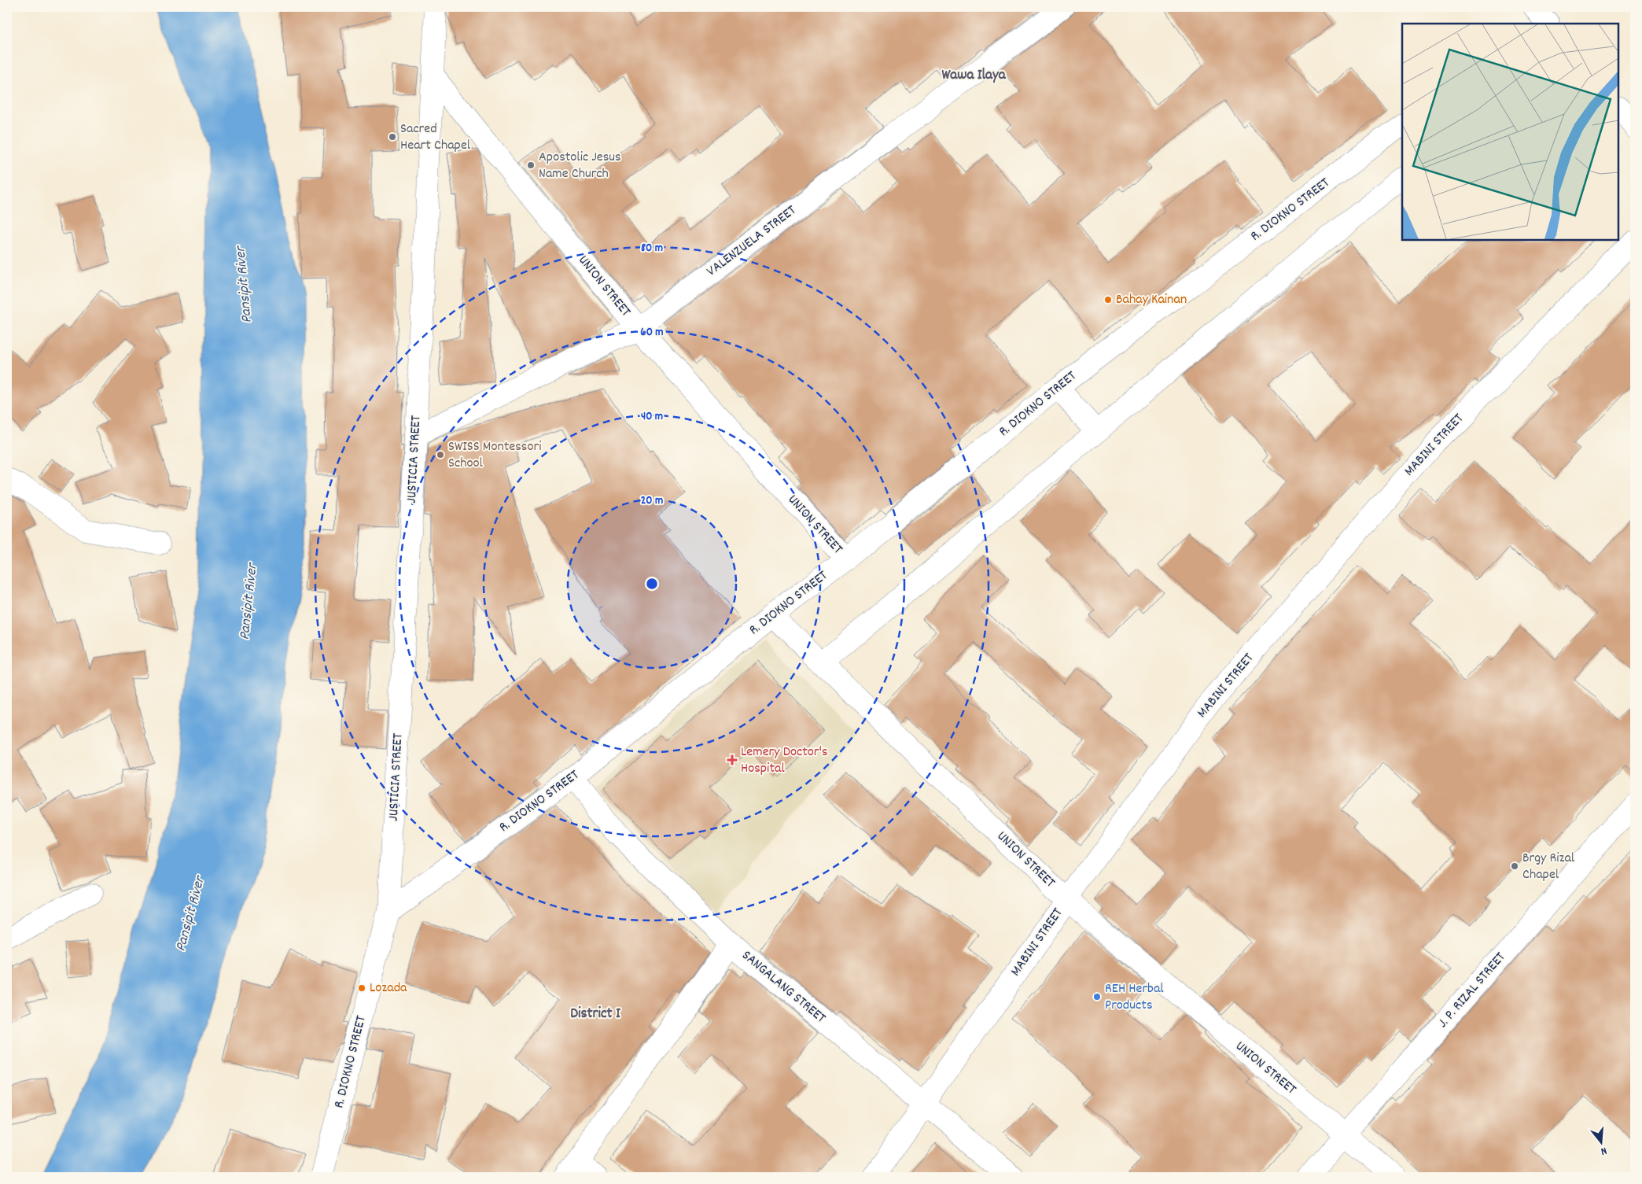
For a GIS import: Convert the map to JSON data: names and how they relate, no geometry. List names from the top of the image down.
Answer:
{
  "streets": {
    "street": [
      "R. DIOKNO STREET",
      "VALENZUELA STREET",
      "UNION STREET",
      "MABINI STREET",
      "JUSTICIA STREET",
      "SANGALANG STREET",
      "J. P. RIZAL STREET"
    ]
  },
  "crossings": [
    ["R. DIOKNO STREET", "UNION STREET"],
    ["R. DIOKNO STREET", "JUSTICIA STREET"],
    ["R. DIOKNO STREET", "SANGALANG STREET"],
    ["VALENZUELA STREET", "UNION STREET"],
    ["VALENZUELA STREET", "JUSTICIA STREET"],
    ["UNION STREET", "MABINI STREET"],
    ["UNION STREET", "JUSTICIA STREET"],
    ["UNION STREET", "J. P. RIZAL STREET"],
    ["MABINI STREET", "SANGALANG STREET"]
  ],
  "districts": ["Wawa Ilaya", "District I"],
  "water": ["Pansipit River"],
  "places": {
    "other": [
      "Sacred Heart Chapel",
      "Apostolic Jesus Name Church",
      "Bahay Kainan",
      "SWISS Montessori School",
      "Brgy Rizal Chapel",
      "Lozada",
      "REH Herbal Products"
    ],
    "health": ["Lemery Doctor's Hospital"]
  },
  "north": "bottom",
  "rings": [
    "80 m",
    "60 m",
    "40 m",
    "20 m"
  ]
}
